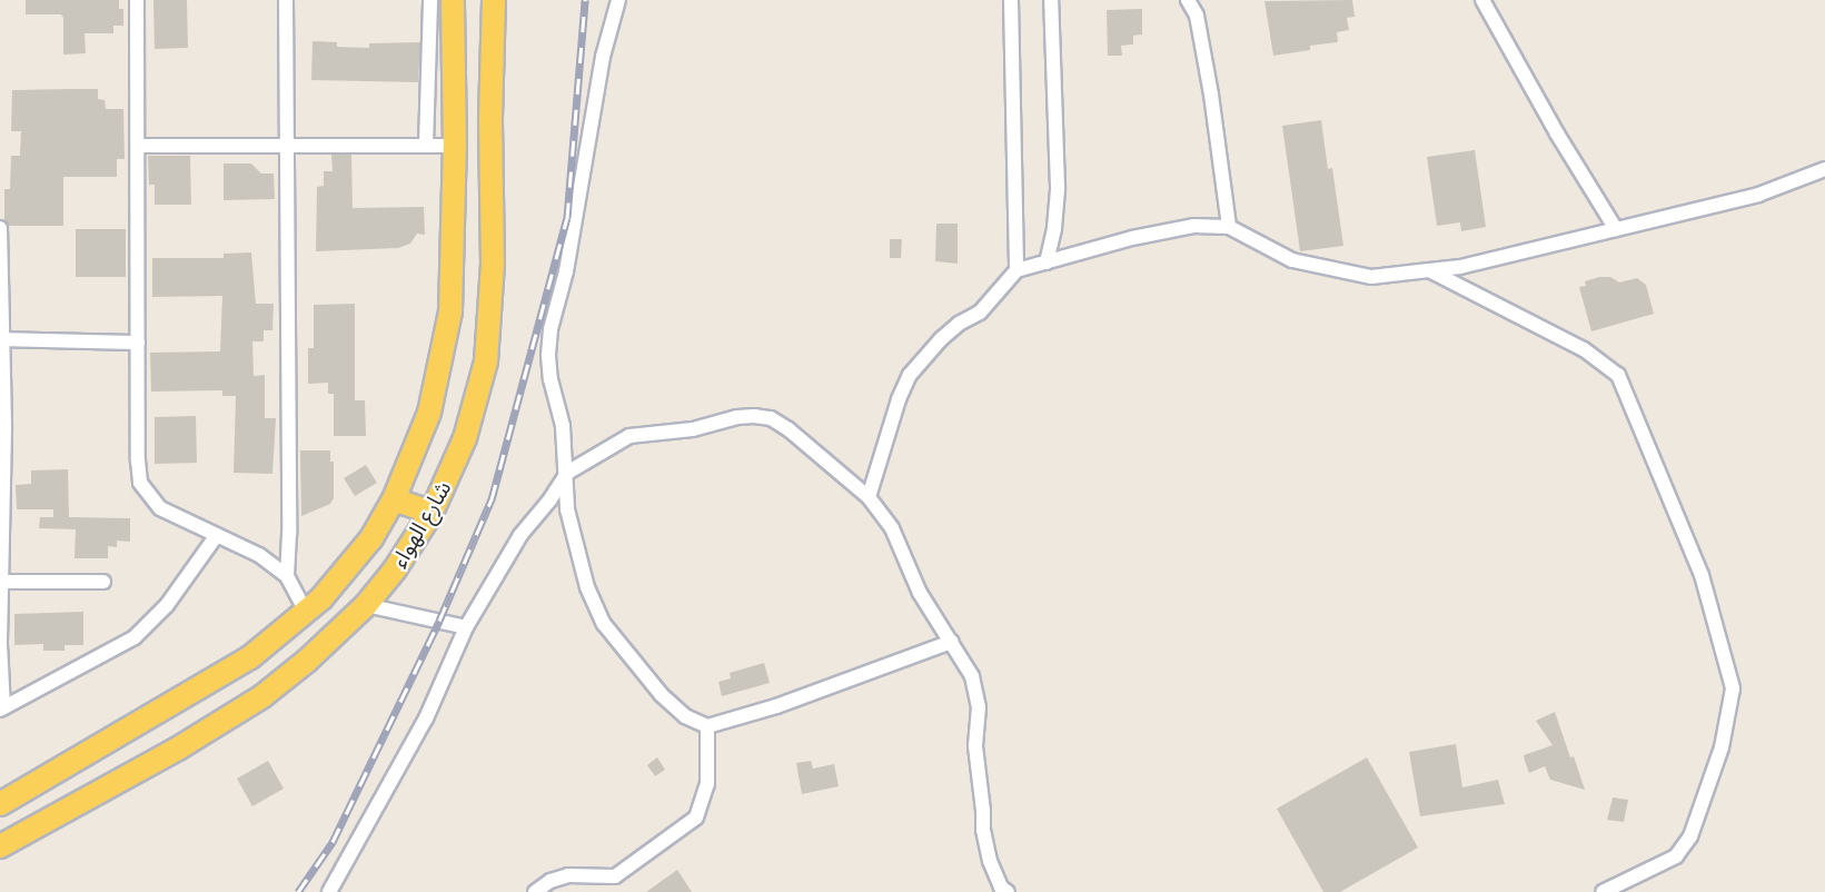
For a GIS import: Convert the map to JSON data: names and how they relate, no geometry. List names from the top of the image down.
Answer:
{
  "streets": {
    "main road": ["شارع الهواء"]
  }
}
